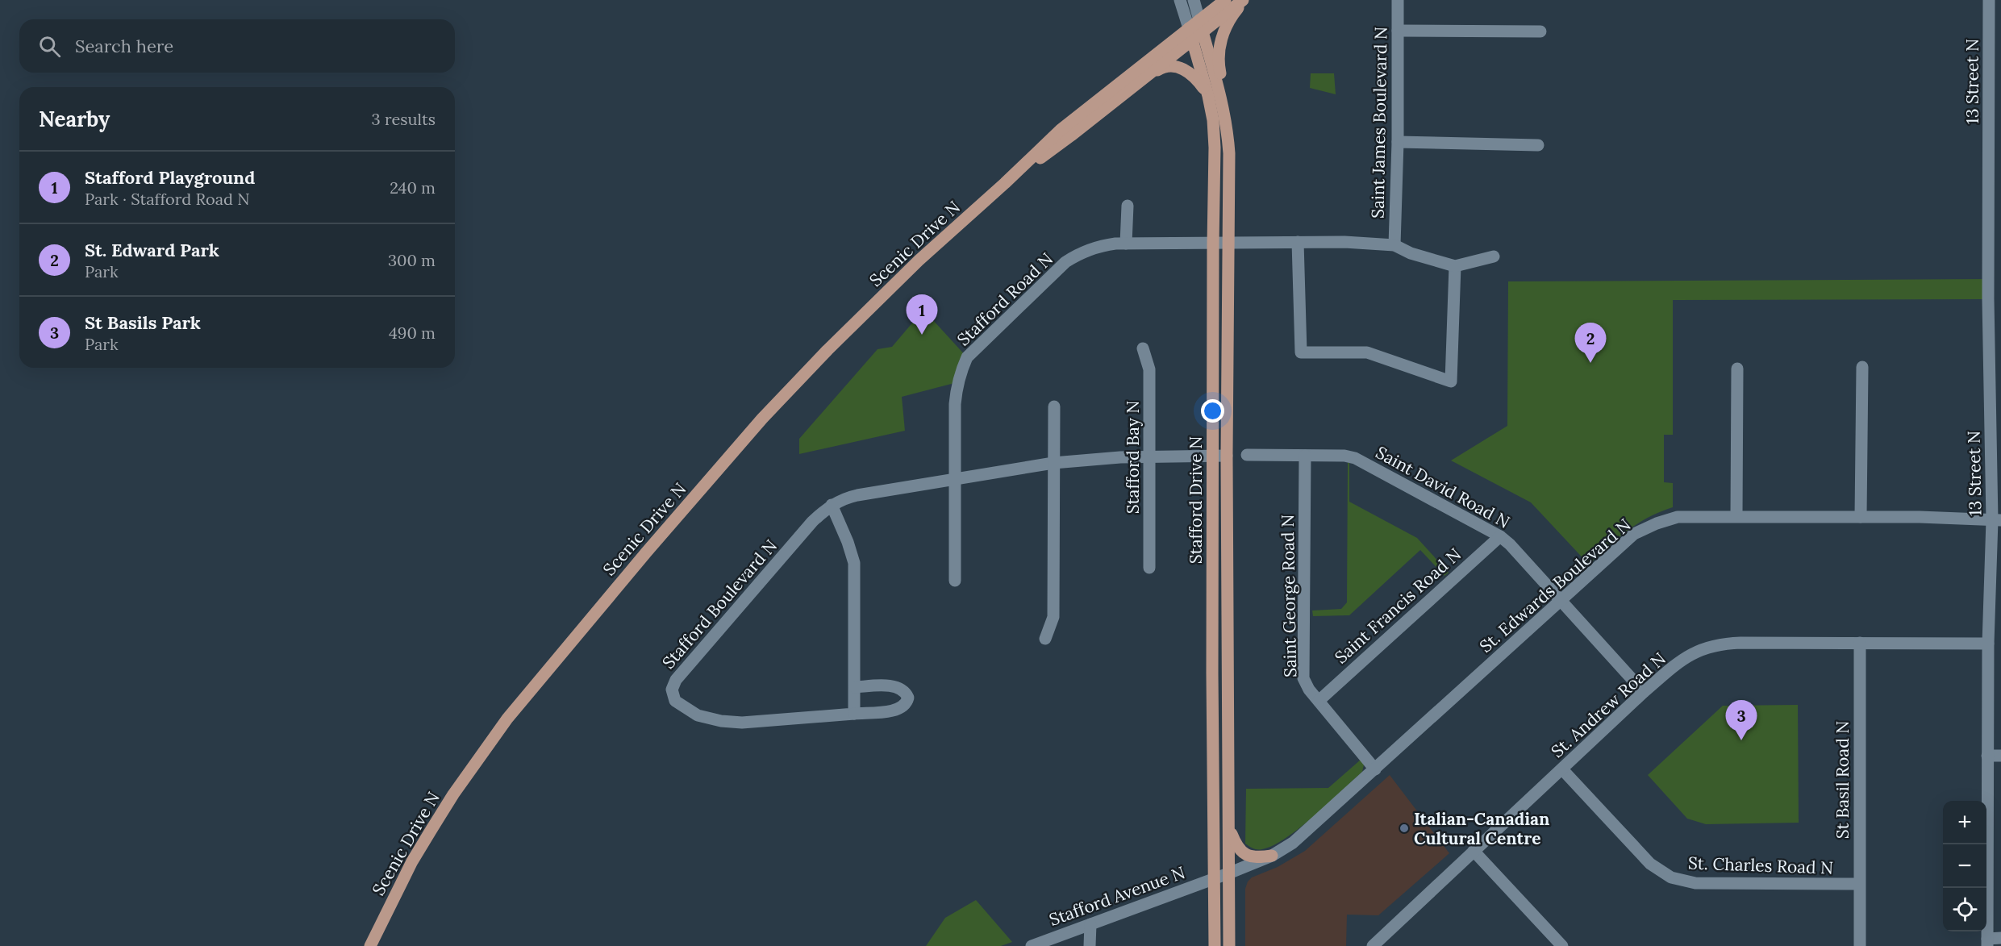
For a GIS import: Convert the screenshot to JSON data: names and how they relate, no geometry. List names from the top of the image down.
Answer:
{
  "streets": {
    "main road": ["Scenic Drive N", "Stafford Drive N"],
    "street": [
      "13 Street N",
      "Saint James Boulevard N",
      "Stafford Road N",
      "Stafford Bay N",
      "Saint David Road N",
      "St. Edwards Boulevard N",
      "Saint George Road N",
      "Stafford Boulevard N",
      "Saint Francis Road N",
      "St. Andrew Road N",
      "St Basil Road N",
      "St. Charles Road N",
      "Stafford Avenue N"
    ]
  },
  "crossings": [
    ["13 Street N", "St. Edwards Boulevard N"],
    ["13 Street N", "St. Andrew Road N"],
    ["Saint James Boulevard N", "Stafford Road N"],
    ["Saint James Boulevard N", "Stafford Drive N"],
    ["Scenic Drive N", "Stafford Drive N"],
    ["Stafford Road N", "Stafford Drive N"],
    ["Stafford Road N", "Stafford Boulevard N"],
    ["Stafford Bay N", "Stafford Boulevard N"],
    ["Saint David Road N", "St. Edwards Boulevard N"],
    ["Saint David Road N", "Saint George Road N"],
    ["Saint David Road N", "Saint Francis Road N"],
    ["Saint David Road N", "St. Andrew Road N"],
    ["Stafford Drive N", "St. Edwards Boulevard N"],
    ["Stafford Drive N", "Stafford Boulevard N"],
    ["Stafford Drive N", "Stafford Avenue N"],
    ["St. Edwards Boulevard N", "Saint George Road N"],
    ["St. Edwards Boulevard N", "Stafford Avenue N"],
    ["Saint George Road N", "Saint Francis Road N"],
    ["St. Andrew Road N", "St Basil Road N"],
    ["St. Andrew Road N", "St. Charles Road N"],
    ["St Basil Road N", "St. Charles Road N"]
  ],
  "places": ["Italian-Canadian Cultural Centre"],
  "page": {
    "search": "Search here",
    "heading": ["Nearby", "3 results"],
    "list": [
      {
        "mark": "1",
        "name": "Stafford Playground",
        "note": "Park · Stafford Road N",
        "value": "240 m"
      },
      {
        "mark": "2",
        "name": "St. Edward Park",
        "note": "Park",
        "value": "300 m"
      },
      {
        "mark": "3",
        "name": "St Basils Park",
        "note": "Park",
        "value": "490 m"
      }
    ],
    "pins": ["1", "2", "3"],
    "map_buttons": ["+", "−"]
  }
}
